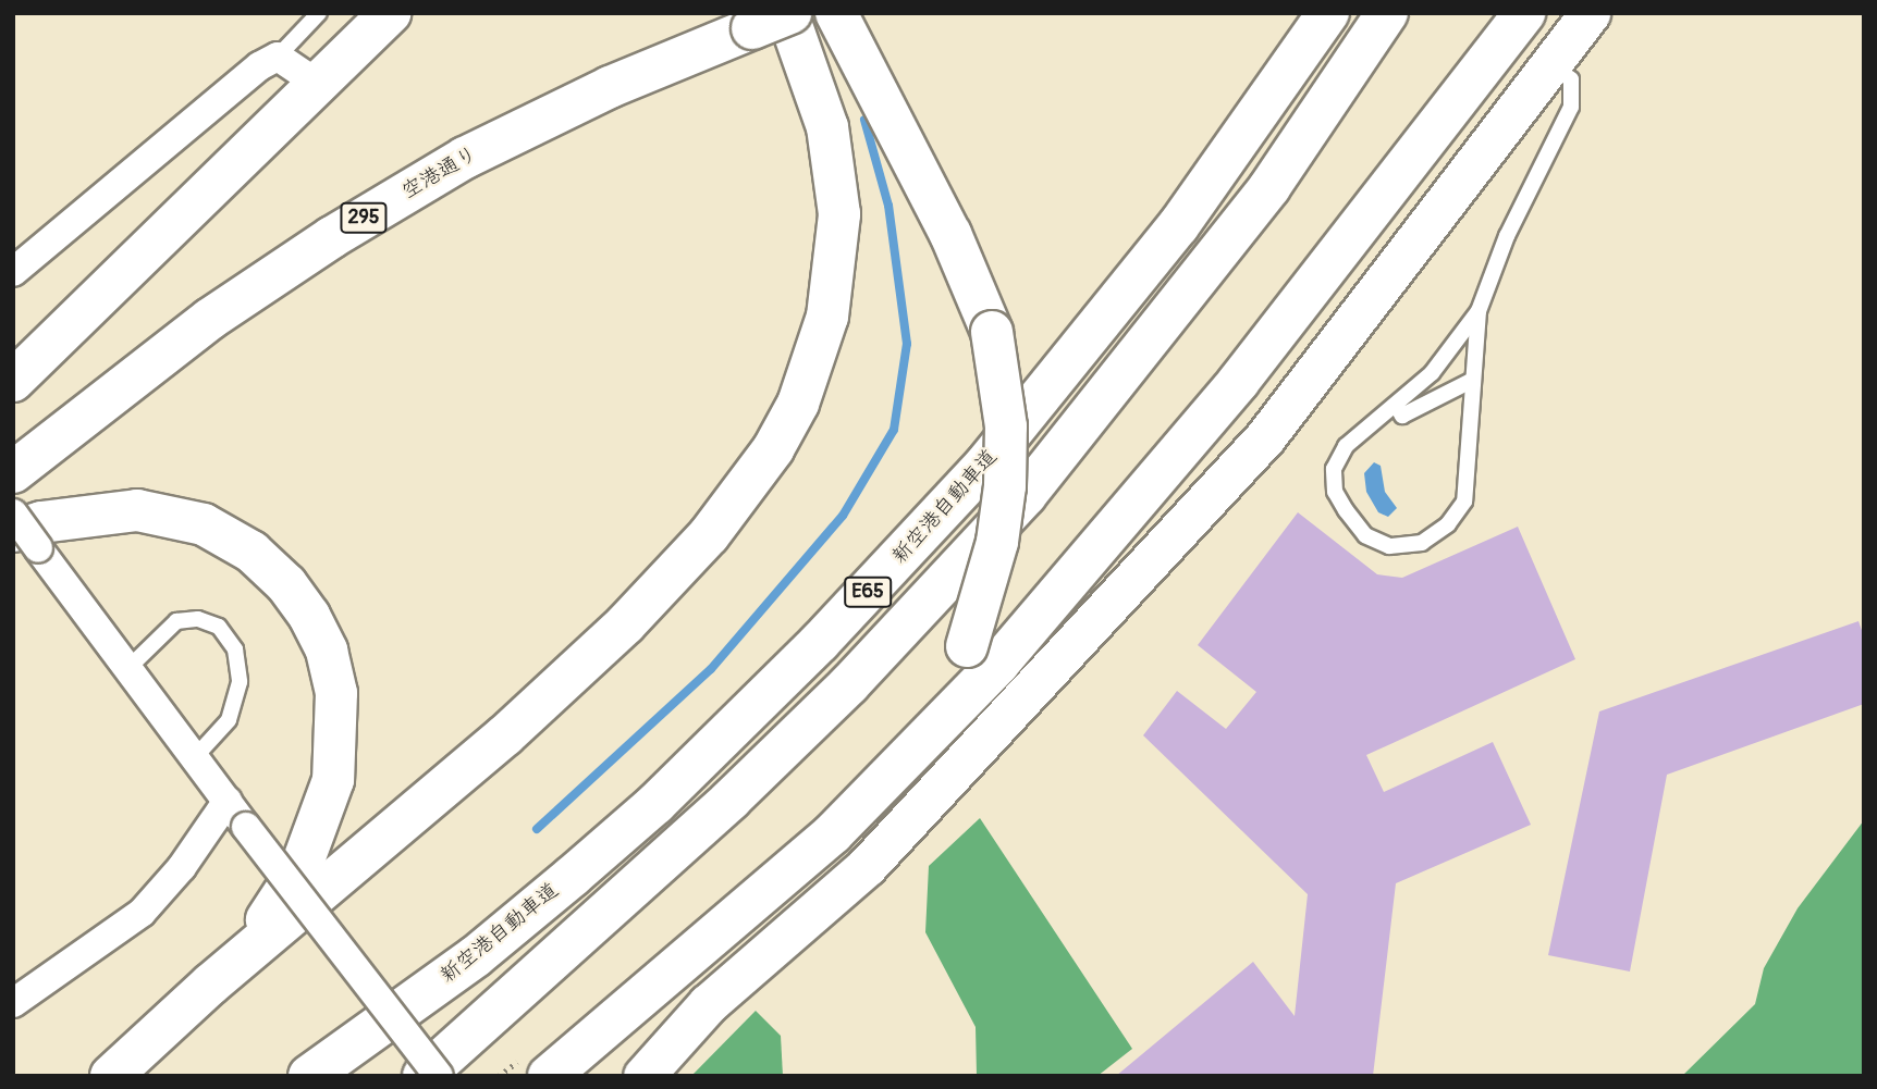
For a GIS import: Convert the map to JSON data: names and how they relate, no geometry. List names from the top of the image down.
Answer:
{
  "streets": {
    "highway": [
      "空港通り",
      "295",
      "新空港自動車道",
      "E65"
    ]
  }
}
